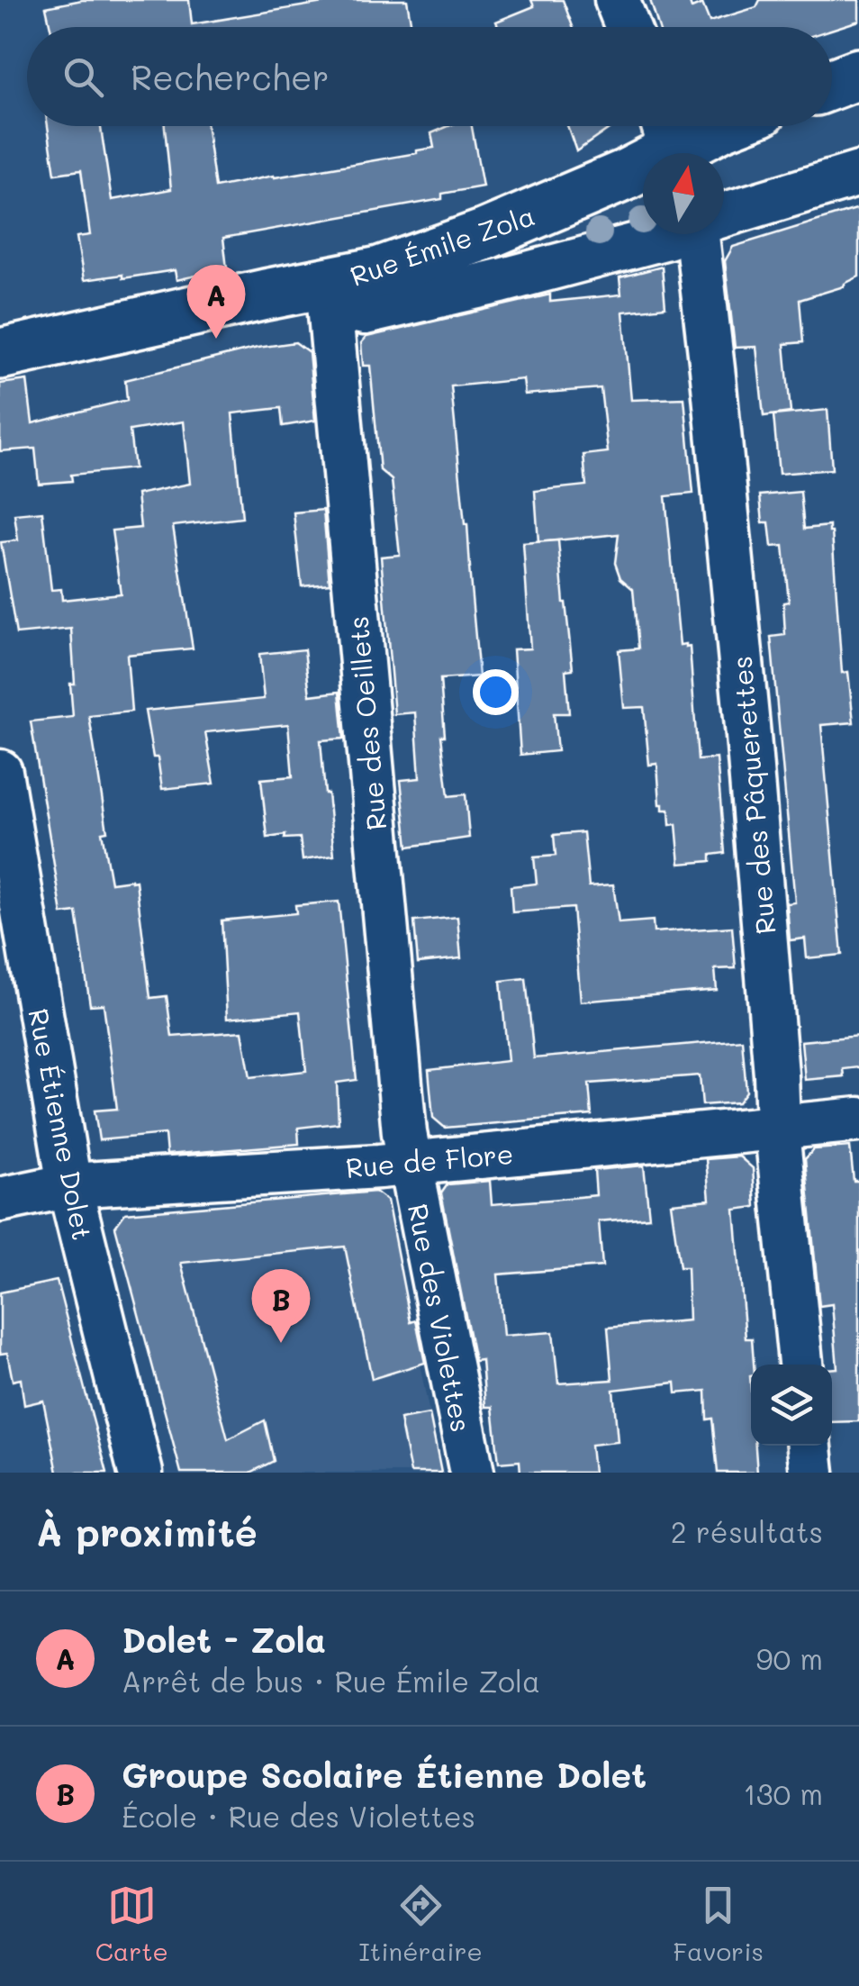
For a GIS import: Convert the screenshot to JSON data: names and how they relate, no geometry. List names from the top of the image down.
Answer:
{
  "streets": {
    "main road": ["Rue Émile Zola"],
    "street": [
      "Rue des Oeillets",
      "Rue des Pâquerettes",
      "Rue Étienne Dolet",
      "Rue de Flore",
      "Rue des Violettes"
    ]
  },
  "crossings": [
    ["Rue Émile Zola", "Rue des Oeillets"],
    ["Rue des Oeillets", "Rue de Flore"],
    ["Rue des Oeillets", "Rue des Violettes"],
    ["Rue des Pâquerettes", "Rue de Flore"],
    ["Rue Étienne Dolet", "Rue de Flore"],
    ["Rue de Flore", "Rue des Violettes"]
  ],
  "north": "top",
  "page": {
    "search": "Rechercher",
    "pins": ["A", "B"],
    "heading": ["À proximité", "2 résultats"],
    "list": [
      {
        "mark": "A",
        "name": "Dolet - Zola",
        "note": "Arrêt de bus · Rue Émile Zola",
        "value": "90 m"
      },
      {
        "mark": "B",
        "name": "Groupe Scolaire Étienne Dolet",
        "note": "École · Rue des Violettes",
        "value": "130 m"
      }
    ],
    "nav": ["Carte", "Itinéraire", "Favoris"]
  }
}
